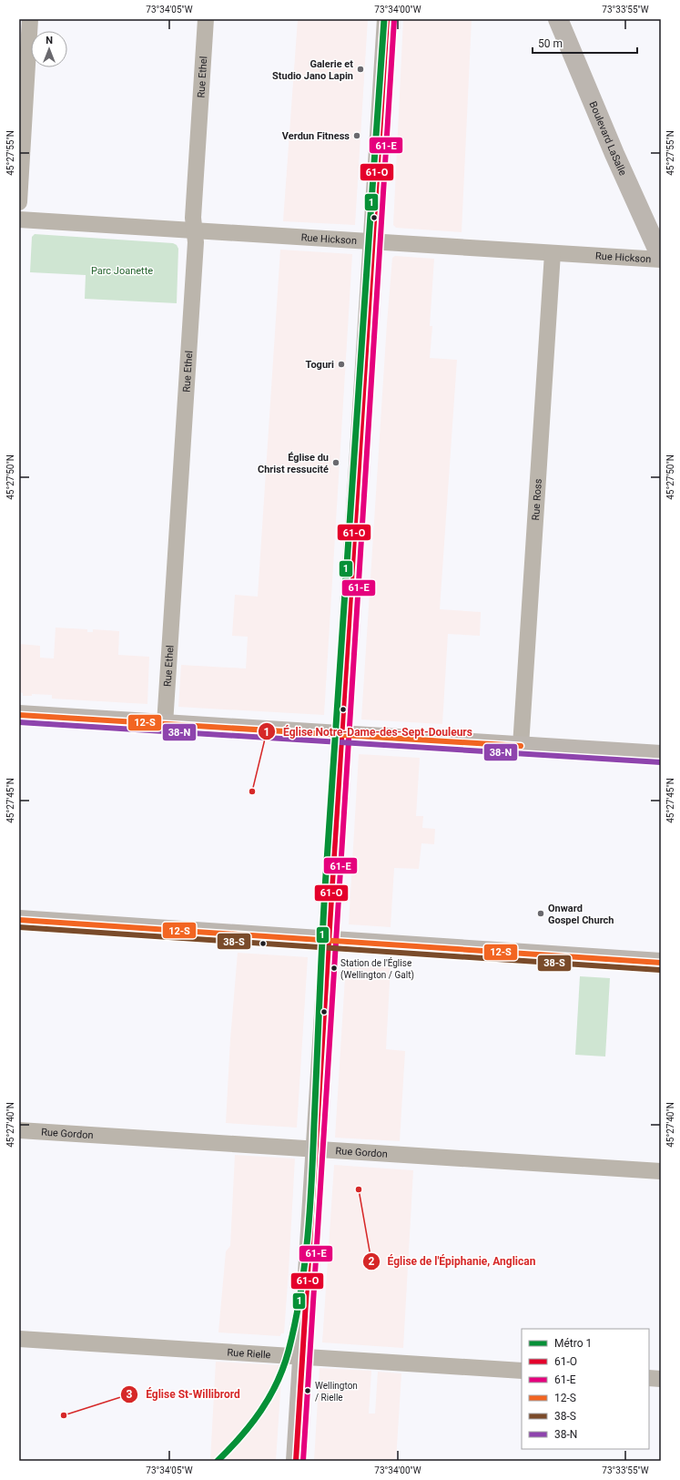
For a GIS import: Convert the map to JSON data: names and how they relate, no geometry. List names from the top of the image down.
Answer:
{
  "streets": {
    "main road": ["Boulevard LaSalle"],
    "street": [
      "Rue Ethel",
      "Rue Hickson",
      "Rue Ross",
      "Rue Gordon",
      "Rue Rielle"
    ]
  },
  "crossings": [
    ["Rue Ethel", "Rue Hickson"],
    ["Rue Hickson", "Rue Ross"]
  ],
  "parks": ["Parc Joanette"],
  "places": [
    "Galerie et Studio Jano Lapin",
    "Verdun Fitness",
    "Toguri",
    "Église du Christ ressucité",
    "Église Notre-Dame-des-Sept-Douleurs",
    "Onward Gospel Church",
    "Station de l'Église (Wellington / Galt)",
    "Église de l'Épiphanie, Anglican",
    "Wellington / Rielle",
    "Église St-Willibrord"
  ],
  "lines": [
    "metro line 1",
    "transit line 61-O",
    "transit line 61-E",
    "transit line 12-S",
    "transit line 38-N",
    "transit line 38-S"
  ],
  "legend": [
    "Métro 1",
    "61-O",
    "61-E",
    "12-S",
    "38-S",
    "38-N"
  ],
  "scale_bar": "50 m",
  "north": "top",
  "coordinates": [
    "73°34'05\"W",
    "73°34'00\"W",
    "73°33'55\"W",
    "45°27'55\"N",
    "45°27'50\"N",
    "45°27'45\"N",
    "45°27'40\"N"
  ]
}
